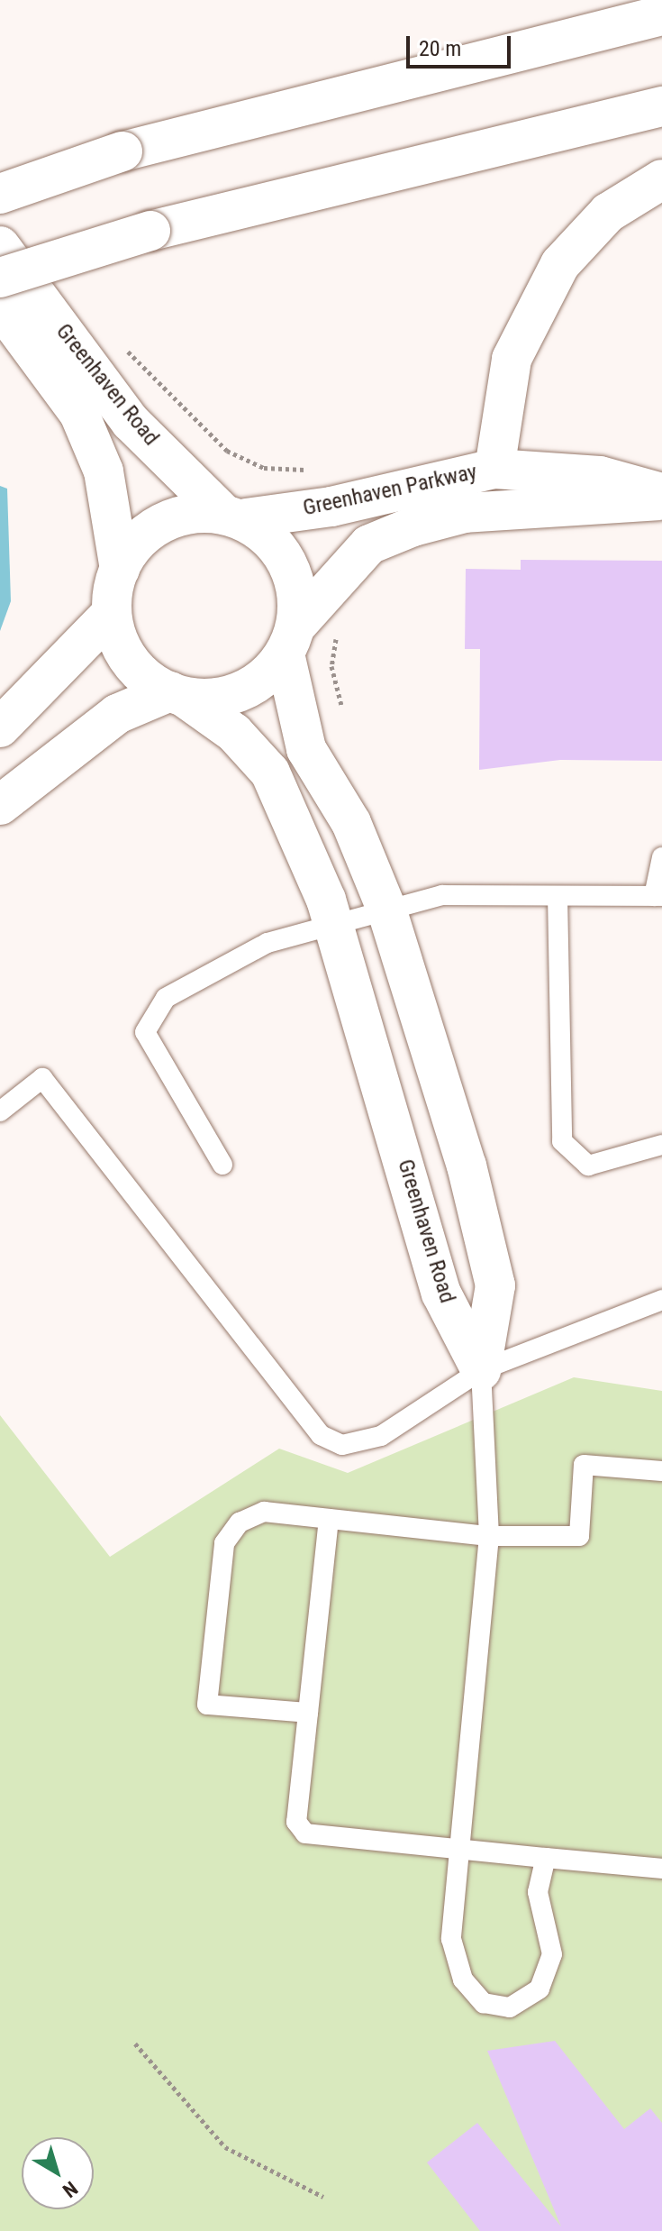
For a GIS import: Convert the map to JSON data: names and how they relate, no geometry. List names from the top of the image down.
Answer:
{
  "streets": {
    "main road": ["Greenhaven Road", "Greenhaven Parkway"]
  },
  "crossings": [
    ["Greenhaven Road", "Greenhaven Parkway"]
  ],
  "scale_bar": "20 m",
  "north": "bottom right"
}
